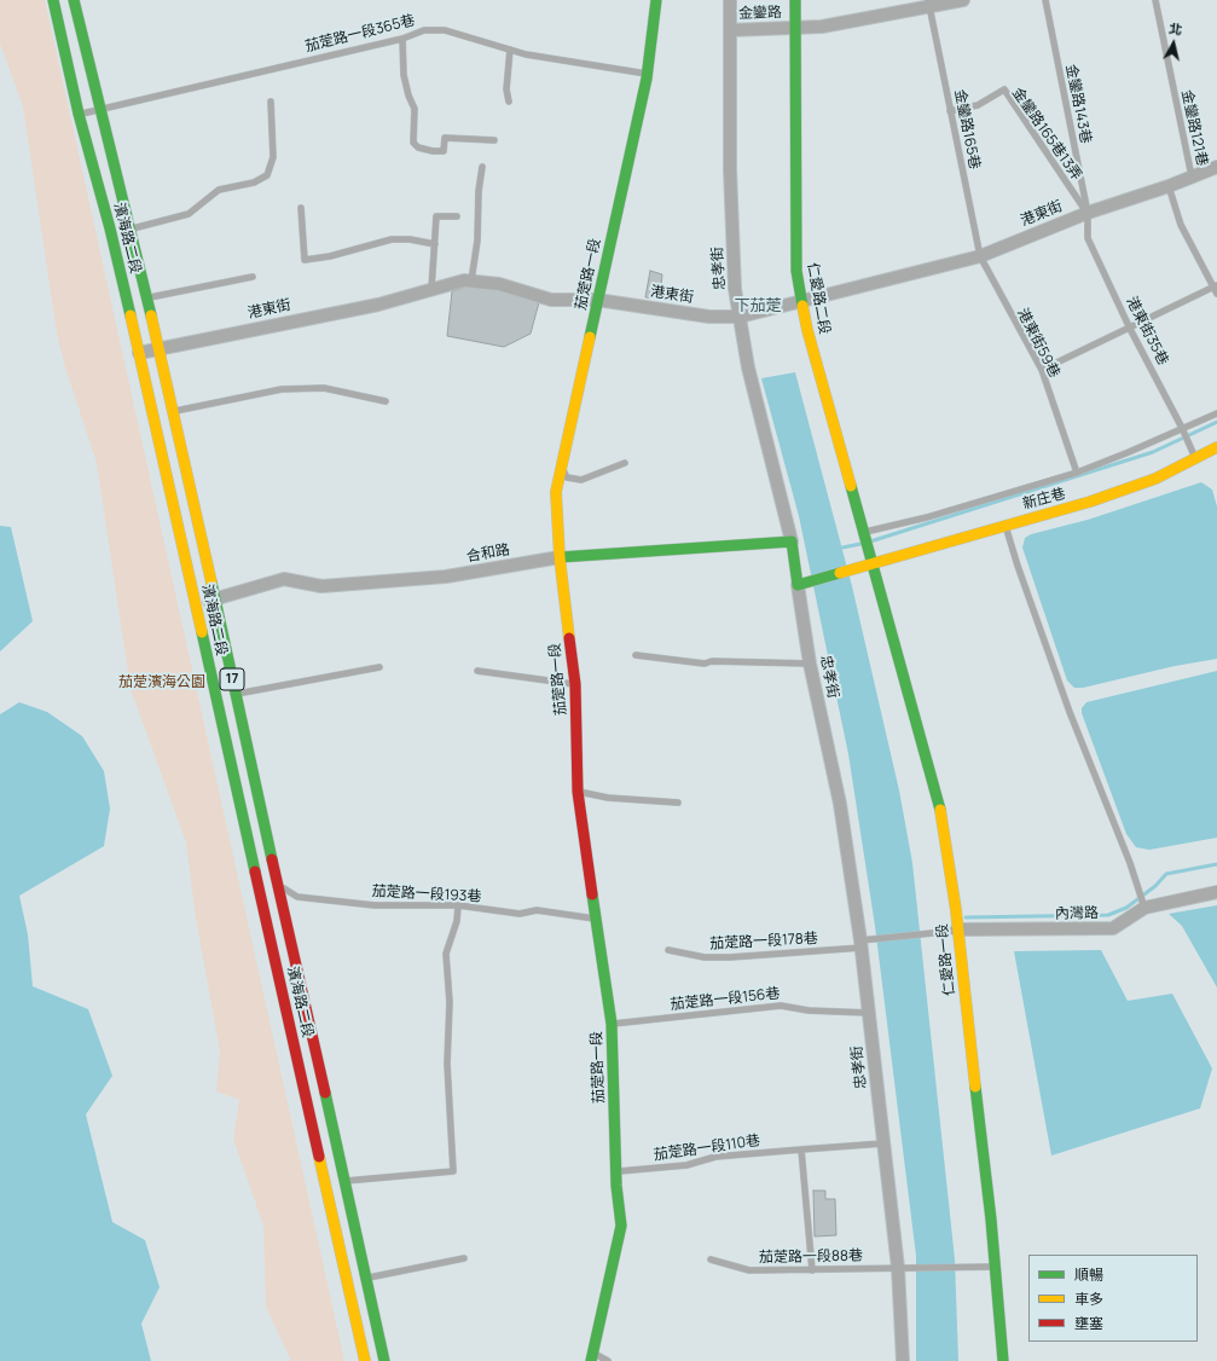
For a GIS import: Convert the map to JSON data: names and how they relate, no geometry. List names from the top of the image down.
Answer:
{
  "streets": {
    "street": [
      "金鑾路",
      "港東街",
      "濱海路二段",
      "忠孝街",
      "茄萣路一段",
      "仁愛路二段",
      "新庄巷",
      "合和路",
      "17",
      "內灣路",
      "仁愛路一段"
    ],
    "lane": [
      "茄萣路一段365巷",
      "金鑾路143巷",
      "金鑾路121巷",
      "金鑾路165巷",
      "金鑾路165巷13弄",
      "港東街35巷",
      "港東街59巷",
      "茄萣路一段193巷",
      "茄萣路一段178巷",
      "茄萣路一段156巷",
      "茄萣路一段110巷",
      "茄萣路一段88巷"
    ]
  },
  "crossings": [
    ["金鑾路", "金鑾路165巷"],
    ["金鑾路", "忠孝街"],
    ["金鑾路", "仁愛路二段"],
    ["茄萣路一段365巷", "濱海路二段"],
    ["茄萣路一段365巷", "茄萣路一段"],
    ["金鑾路143巷", "金鑾路165巷13弄"],
    ["金鑾路143巷", "港東街"],
    ["金鑾路143巷", "港東街35巷"],
    ["金鑾路121巷", "港東街"],
    ["金鑾路165巷", "金鑾路165巷13弄"],
    ["金鑾路165巷", "港東街"],
    ["金鑾路165巷", "港東街59巷"],
    ["金鑾路165巷13弄", "港東街"],
    ["金鑾路165巷13弄", "港東街35巷"],
    ["港東街", "濱海路二段"],
    ["港東街", "忠孝街"],
    ["港東街", "茄萣路一段"],
    ["港東街", "仁愛路二段"],
    ["港東街", "港東街35巷"],
    ["港東街", "港東街59巷"],
    ["濱海路二段", "合和路"],
    ["濱海路二段", "茄萣路一段193巷"],
    ["忠孝街", "新庄巷"],
    ["忠孝街", "合和路"],
    ["忠孝街", "茄萣路一段178巷"],
    ["忠孝街", "茄萣路一段156巷"],
    ["忠孝街", "茄萣路一段110巷"],
    ["忠孝街", "茄萣路一段88巷"],
    ["茄萣路一段", "合和路"],
    ["茄萣路一段", "茄萣路一段193巷"],
    ["茄萣路一段", "茄萣路一段156巷"],
    ["茄萣路一段", "茄萣路一段110巷"],
    ["仁愛路二段", "新庄巷"],
    ["仁愛路二段", "仁愛路一段"],
    ["港東街35巷", "新庄巷"],
    ["新庄巷", "仁愛路一段"],
    ["內灣路", "茄萣路一段178巷"],
    ["內灣路", "仁愛路一段"],
    ["茄萣路一段178巷", "仁愛路一段"],
    ["仁愛路一段", "茄萣路一段88巷"]
  ],
  "districts": ["下茄萣"],
  "parks": ["茄萣濱海公園"],
  "legend": ["順暢", "車多", "壅塞"],
  "north": "top"
}
